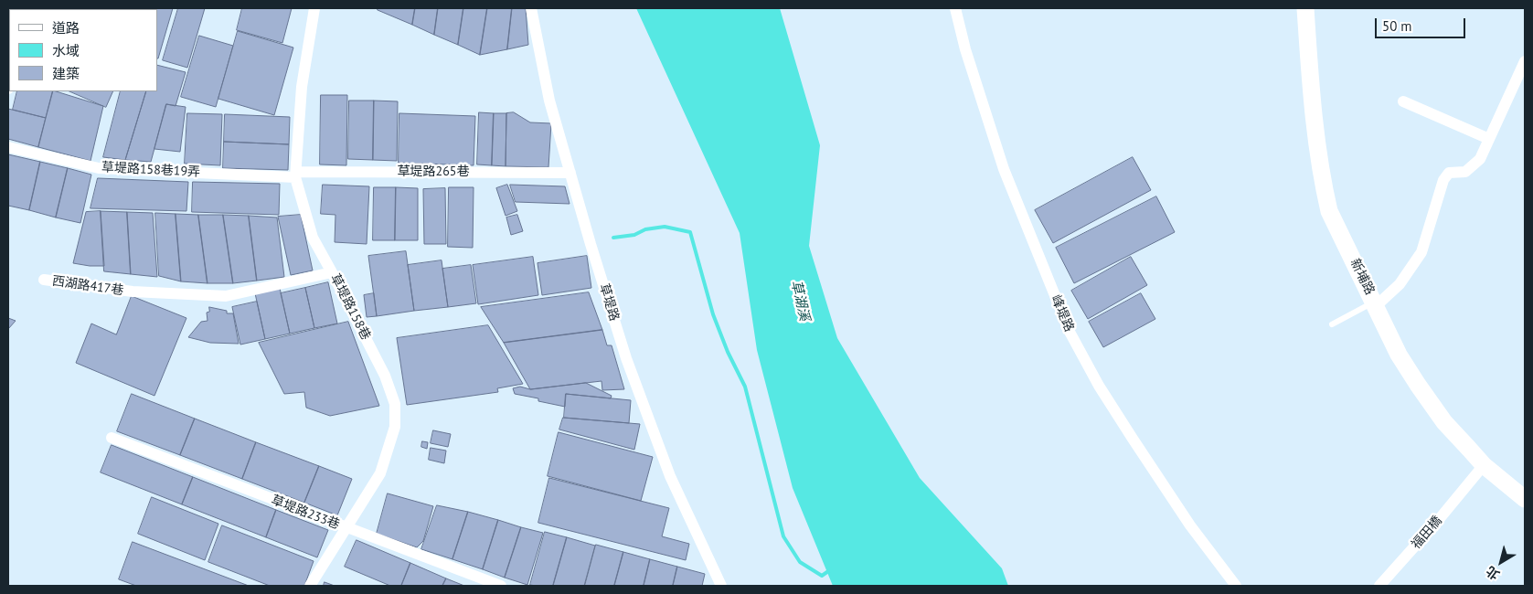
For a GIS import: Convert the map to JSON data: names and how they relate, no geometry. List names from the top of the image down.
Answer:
{
  "streets": {
    "street": [
      "草堤路158巷19弄",
      "草堤路265巷",
      "新埔路",
      "西湖路417巷",
      "草堤路",
      "草堤路158巷",
      "峰堤路",
      "草堤路233巷",
      "福田橋"
    ]
  },
  "crossings": [
    ["草堤路158巷19弄", "草堤路265巷"],
    ["草堤路158巷19弄", "草堤路158巷"],
    ["草堤路265巷", "草堤路"],
    ["草堤路265巷", "草堤路158巷"],
    ["新埔路", "福田橋"],
    ["西湖路417巷", "草堤路158巷"],
    ["草堤路158巷", "草堤路233巷"]
  ],
  "water": ["草湖溪"],
  "legend": ["道路", "水域", "建築"],
  "scale_bar": "50 m",
  "north": "bottom left"
}
